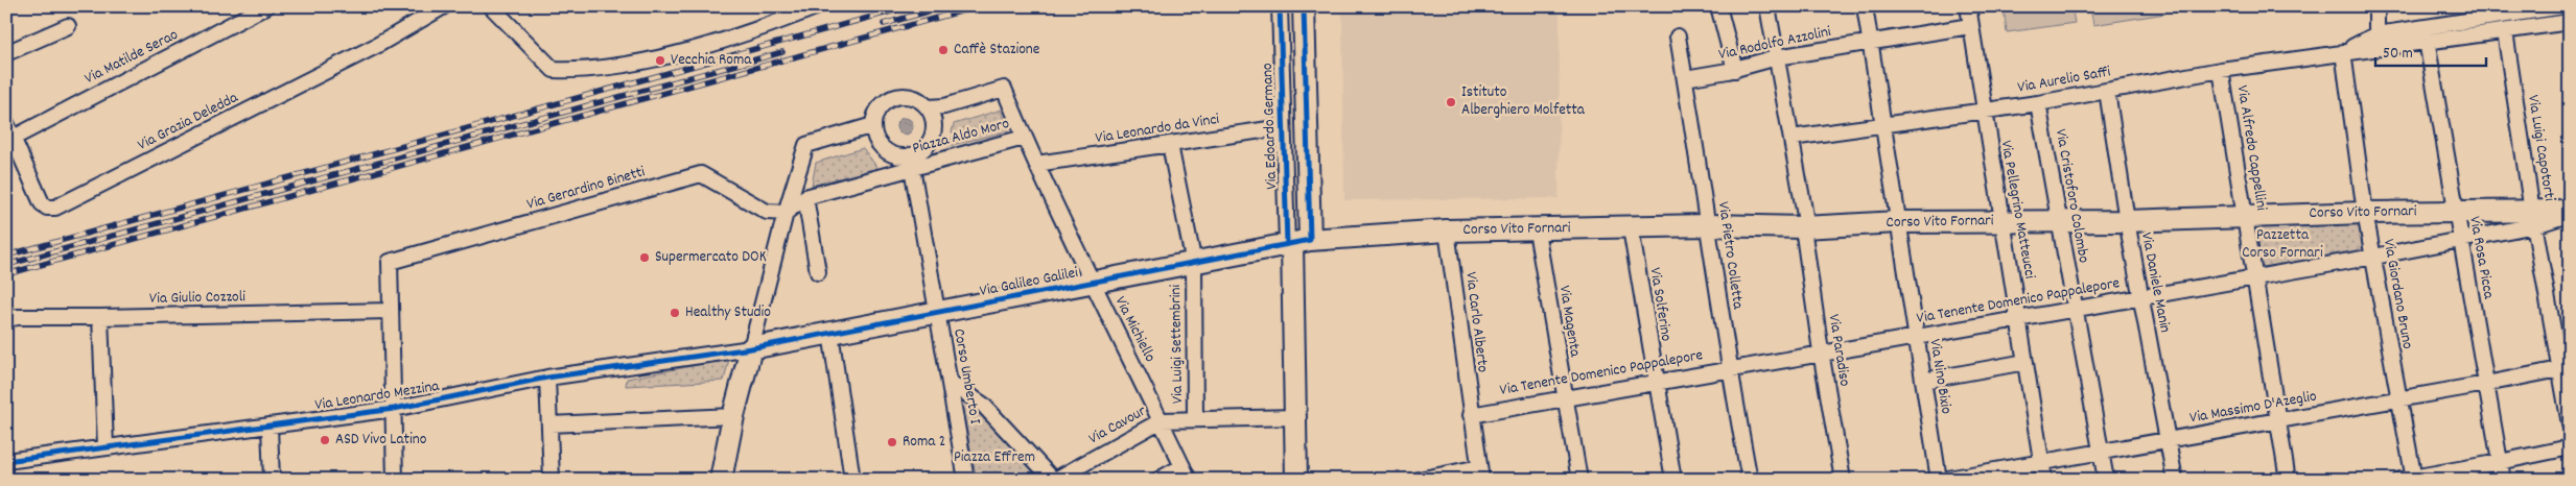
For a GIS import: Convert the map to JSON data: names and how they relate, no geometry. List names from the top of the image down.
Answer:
{
  "streets": {
    "street": [
      "Via Rodolfo Azzolini",
      "Via Matilde Serao",
      "Via Aurelio Saffi",
      "Via Grazia Deledda",
      "Via Edoardo Germano",
      "Via Leonardo da Vinci",
      "Piazza Aldo Moro",
      "Via Alfredo Cappellini",
      "Via Luigi Capotorti",
      "Via Gerardino Binetti",
      "Via Cristoforo Colombo",
      "Via Pellegrino Matteucci",
      "Corso Vito Fornari",
      "Via Pietro Colletta",
      "Via Rosa Picca",
      "Via Galileo Galilei",
      "Via Daniele Manin",
      "Via Giordano Bruno",
      "Via Giulio Cozzoli",
      "Via Tenente Domenico Pappalepore",
      "Via Solferino",
      "Via Magenta",
      "Via Carlo Alberto",
      "Via Michiello",
      "Via Luigi Settembrini",
      "Via Paradiso",
      "Corso Umberto I",
      "Via Nino Bixio",
      "Via Leonardo Mezzina",
      "Via Massimo D'Azeglio",
      "Via Cavour"
    ]
  },
  "crossings": [
    ["Via Rodolfo Azzolini", "Via Pellegrino Matteucci"],
    ["Via Rodolfo Azzolini", "Via Pietro Colletta"],
    ["Via Rodolfo Azzolini", "Via Paradiso"],
    ["Via Rodolfo Azzolini", "Via Nino Bixio"],
    ["Via Matilde Serao", "Via Grazia Deledda"],
    ["Via Aurelio Saffi", "Via Alfredo Cappellini"],
    ["Via Aurelio Saffi", "Via Luigi Capotorti"],
    ["Via Aurelio Saffi", "Via Cristoforo Colombo"],
    ["Via Aurelio Saffi", "Via Pellegrino Matteucci"],
    ["Via Aurelio Saffi", "Via Rosa Picca"],
    ["Via Aurelio Saffi", "Via Daniele Manin"],
    ["Via Aurelio Saffi", "Via Giordano Bruno"],
    ["Via Aurelio Saffi", "Via Paradiso"],
    ["Via Aurelio Saffi", "Via Nino Bixio"],
    ["Via Edoardo Germano", "Via Leonardo da Vinci"],
    ["Via Edoardo Germano", "Corso Vito Fornari"],
    ["Via Edoardo Germano", "Via Galileo Galilei"],
    ["Via Edoardo Germano", "Via Cavour"],
    ["Via Leonardo da Vinci", "Via Michiello"],
    ["Via Leonardo da Vinci", "Via Luigi Settembrini"],
    ["Piazza Aldo Moro", "Via Gerardino Binetti"],
    ["Piazza Aldo Moro", "Via Michiello"],
    ["Piazza Aldo Moro", "Corso Umberto I"],
    ["Via Alfredo Cappellini", "Corso Vito Fornari"],
    ["Via Alfredo Cappellini", "Via Tenente Domenico Pappalepore"],
    ["Via Alfredo Cappellini", "Via Massimo D'Azeglio"],
    ["Via Luigi Capotorti", "Corso Vito Fornari"],
    ["Via Luigi Capotorti", "Via Tenente Domenico Pappalepore"],
    ["Via Luigi Capotorti", "Via Massimo D'Azeglio"],
    ["Via Gerardino Binetti", "Via Giulio Cozzoli"],
    ["Via Cristoforo Colombo", "Corso Vito Fornari"],
    ["Via Cristoforo Colombo", "Via Tenente Domenico Pappalepore"],
    ["Via Cristoforo Colombo", "Via Massimo D'Azeglio"],
    ["Via Pellegrino Matteucci", "Corso Vito Fornari"],
    ["Via Pellegrino Matteucci", "Via Tenente Domenico Pappalepore"],
    ["Via Pellegrino Matteucci", "Via Massimo D'Azeglio"],
    ["Corso Vito Fornari", "Via Pietro Colletta"],
    ["Corso Vito Fornari", "Via Rosa Picca"],
    ["Corso Vito Fornari", "Via Galileo Galilei"],
    ["Corso Vito Fornari", "Via Daniele Manin"],
    ["Corso Vito Fornari", "Via Giordano Bruno"],
    ["Corso Vito Fornari", "Via Tenente Domenico Pappalepore"],
    ["Corso Vito Fornari", "Via Solferino"],
    ["Corso Vito Fornari", "Via Magenta"],
    ["Corso Vito Fornari", "Via Carlo Alberto"],
    ["Corso Vito Fornari", "Via Paradiso"],
    ["Corso Vito Fornari", "Via Nino Bixio"],
    ["Via Pietro Colletta", "Via Tenente Domenico Pappalepore"],
    ["Via Rosa Picca", "Via Tenente Domenico Pappalepore"],
    ["Via Rosa Picca", "Via Massimo D'Azeglio"],
    ["Via Galileo Galilei", "Via Michiello"],
    ["Via Galileo Galilei", "Via Luigi Settembrini"],
    ["Via Galileo Galilei", "Corso Umberto I"],
    ["Via Galileo Galilei", "Via Leonardo Mezzina"],
    ["Via Daniele Manin", "Via Tenente Domenico Pappalepore"],
    ["Via Daniele Manin", "Via Massimo D'Azeglio"],
    ["Via Giordano Bruno", "Via Tenente Domenico Pappalepore"],
    ["Via Giordano Bruno", "Via Massimo D'Azeglio"],
    ["Via Tenente Domenico Pappalepore", "Via Solferino"],
    ["Via Tenente Domenico Pappalepore", "Via Magenta"],
    ["Via Tenente Domenico Pappalepore", "Via Carlo Alberto"],
    ["Via Tenente Domenico Pappalepore", "Via Paradiso"],
    ["Via Tenente Domenico Pappalepore", "Via Nino Bixio"],
    ["Via Michiello", "Via Cavour"],
    ["Via Luigi Settembrini", "Via Cavour"],
    ["Via Nino Bixio", "Via Massimo D'Azeglio"]
  ],
  "parks": ["Pazzetta Corso Fornari", "Piazza Effrem"],
  "places": [
    "Caffè Stazione",
    "Vecchia Roma",
    "Istituto Alberghiero Molfetta",
    "Supermercato DOK",
    "Healthy Studio",
    "ASD Vivo Latino",
    "Roma 2"
  ],
  "scale_bar": "50 m"
}
